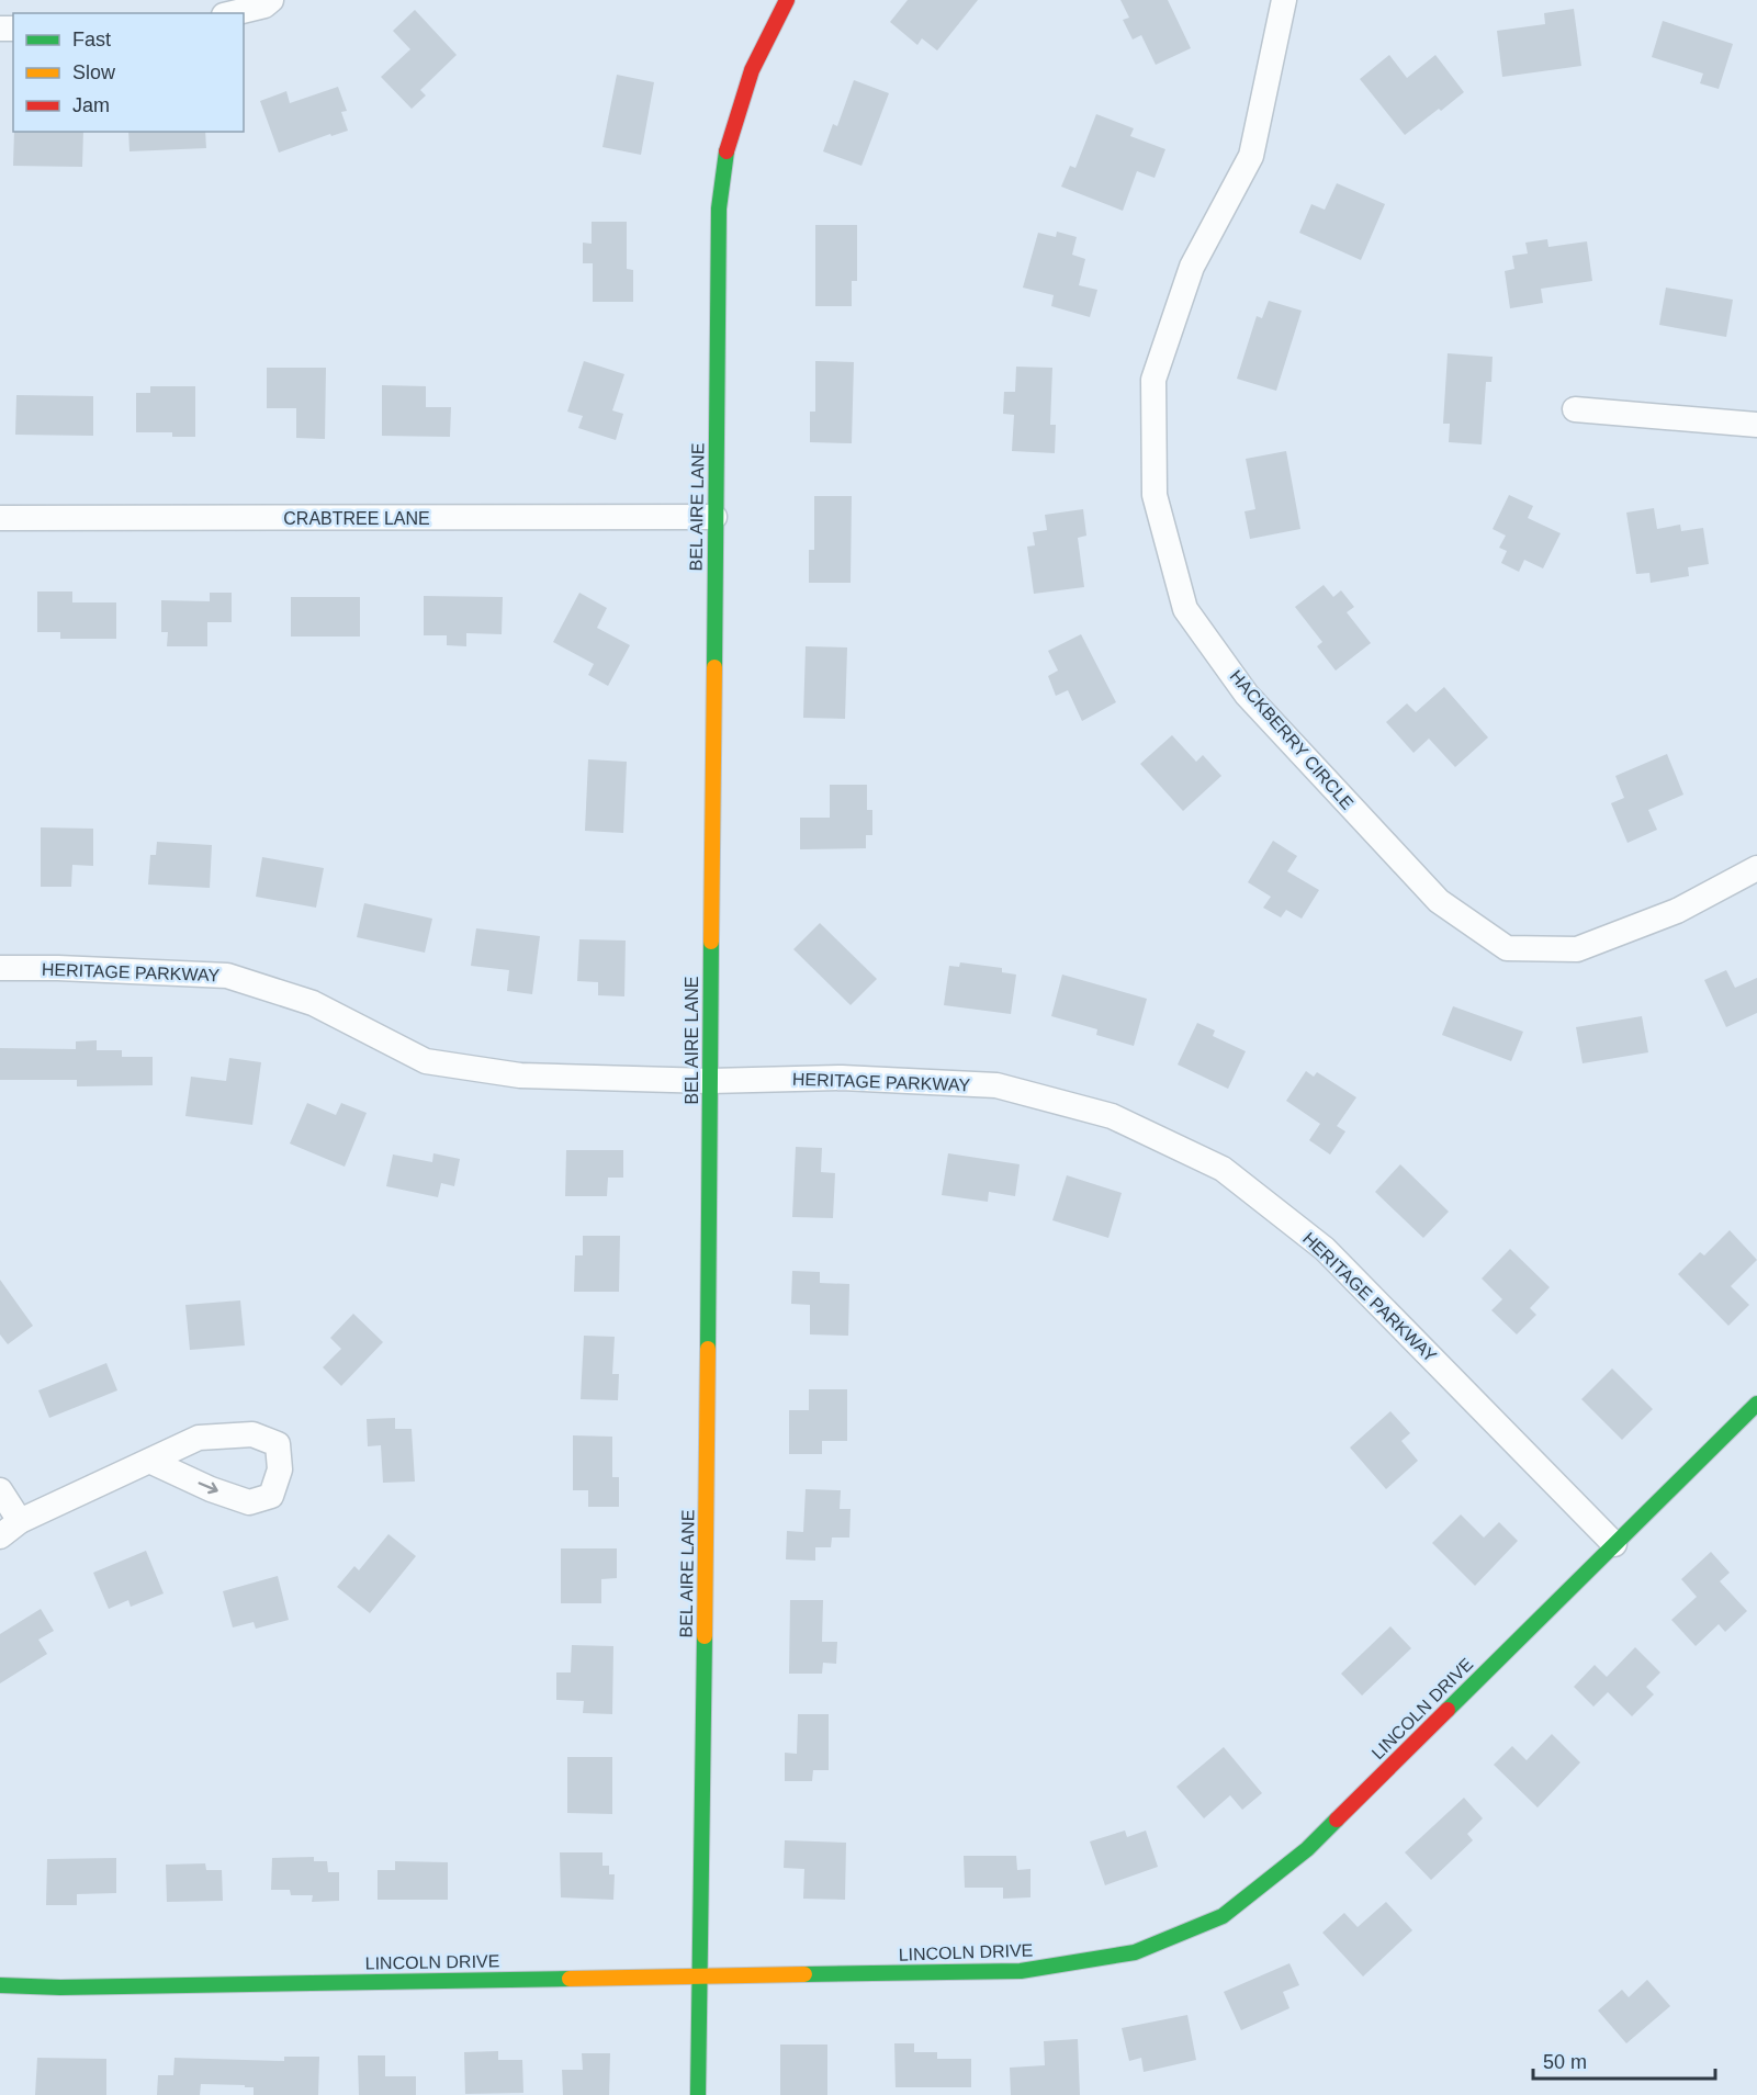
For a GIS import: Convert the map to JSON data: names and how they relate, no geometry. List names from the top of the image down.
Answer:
{
  "streets": {
    "street": [
      "BEL AIRE LANE",
      "CRABTREE LANE",
      "HACKBERRY CIRCLE",
      "HERITAGE PARKWAY",
      "LINCOLN DRIVE"
    ]
  },
  "crossings": [
    ["BEL AIRE LANE", "CRABTREE LANE"],
    ["BEL AIRE LANE", "HERITAGE PARKWAY"],
    ["BEL AIRE LANE", "LINCOLN DRIVE"],
    ["HERITAGE PARKWAY", "LINCOLN DRIVE"]
  ],
  "legend": ["Fast", "Slow", "Jam"],
  "scale_bar": "50 m"
}
